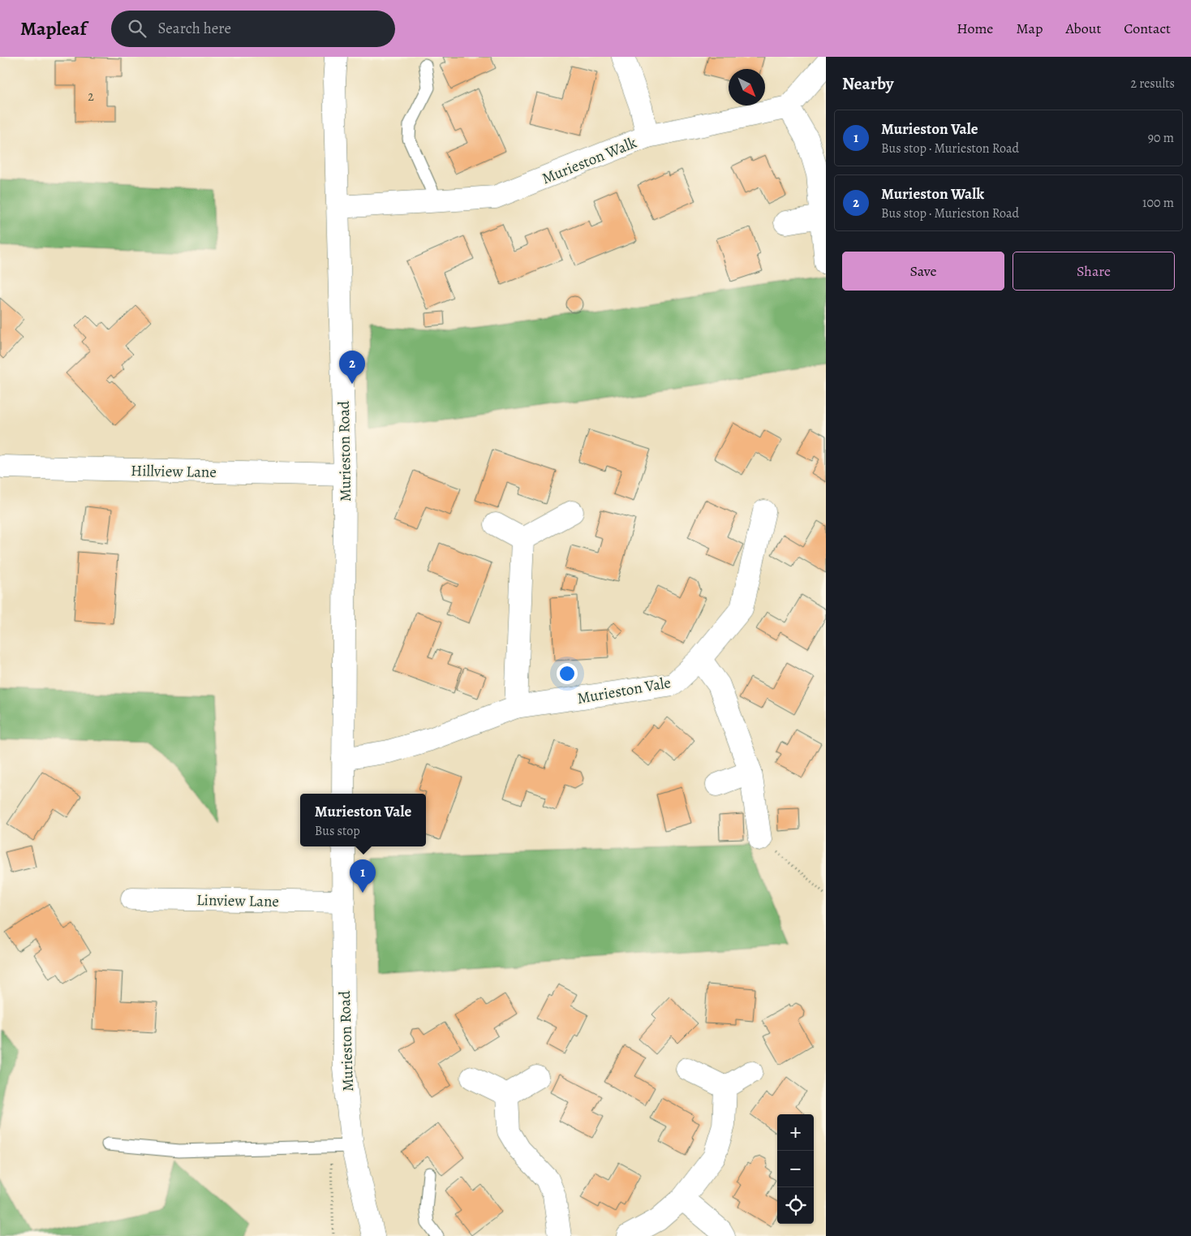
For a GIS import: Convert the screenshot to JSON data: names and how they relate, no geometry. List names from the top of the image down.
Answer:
{
  "streets": {
    "street": [
      "Murieston Walk",
      "Murieston Road",
      "Hillview Lane",
      "Murieston Vale",
      "Linview Lane"
    ]
  },
  "crossings": [
    ["Murieston Walk", "Murieston Road"],
    ["Murieston Road", "Hillview Lane"],
    ["Murieston Road", "Murieston Vale"],
    ["Murieston Road", "Linview Lane"]
  ],
  "house_numbers": ["2"],
  "north": "bottom right",
  "page": {
    "header": "Mapleaf",
    "search": "Search here",
    "nav": [
      "Home",
      "Map",
      "About",
      "Contact"
    ],
    "heading": ["Nearby", "2 results"],
    "list": [
      {
        "mark": "1",
        "name": "Murieston Vale",
        "note": "Bus stop · Murieston Road",
        "value": "90 m"
      },
      {
        "mark": "2",
        "name": "Murieston Walk",
        "note": "Bus stop · Murieston Road",
        "value": "100 m"
      }
    ],
    "buttons": ["Save", "Share"],
    "pins": ["2", "1"],
    "popup": ["Murieston Vale", "Bus stop"],
    "map_buttons": ["+", "−"]
  }
}
